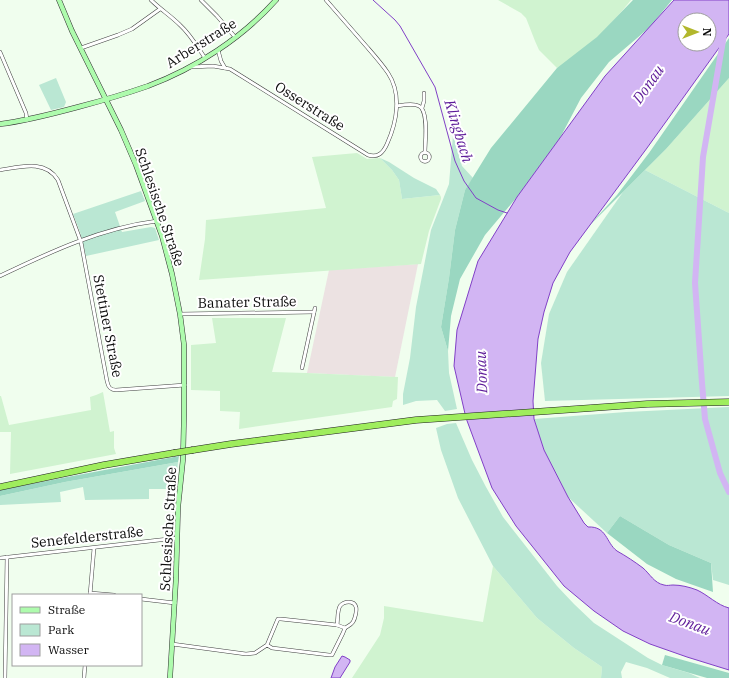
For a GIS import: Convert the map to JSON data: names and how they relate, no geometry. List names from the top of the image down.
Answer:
{
  "streets": {
    "street": [
      "Arberstraße",
      "Osserstraße",
      "Schlesische Straße",
      "Banater Straße",
      "Stettiner Straße",
      "Senefelderstraße"
    ]
  },
  "crossings": [
    ["Arberstraße", "Osserstraße"],
    ["Arberstraße", "Schlesische Straße"],
    ["Schlesische Straße", "Banater Straße"],
    ["Schlesische Straße", "Stettiner Straße"],
    ["Schlesische Straße", "Senefelderstraße"]
  ],
  "water": ["Donau", "Klingbach"],
  "legend": ["Straße", "Park", "Wasser"],
  "north": "right"
}
